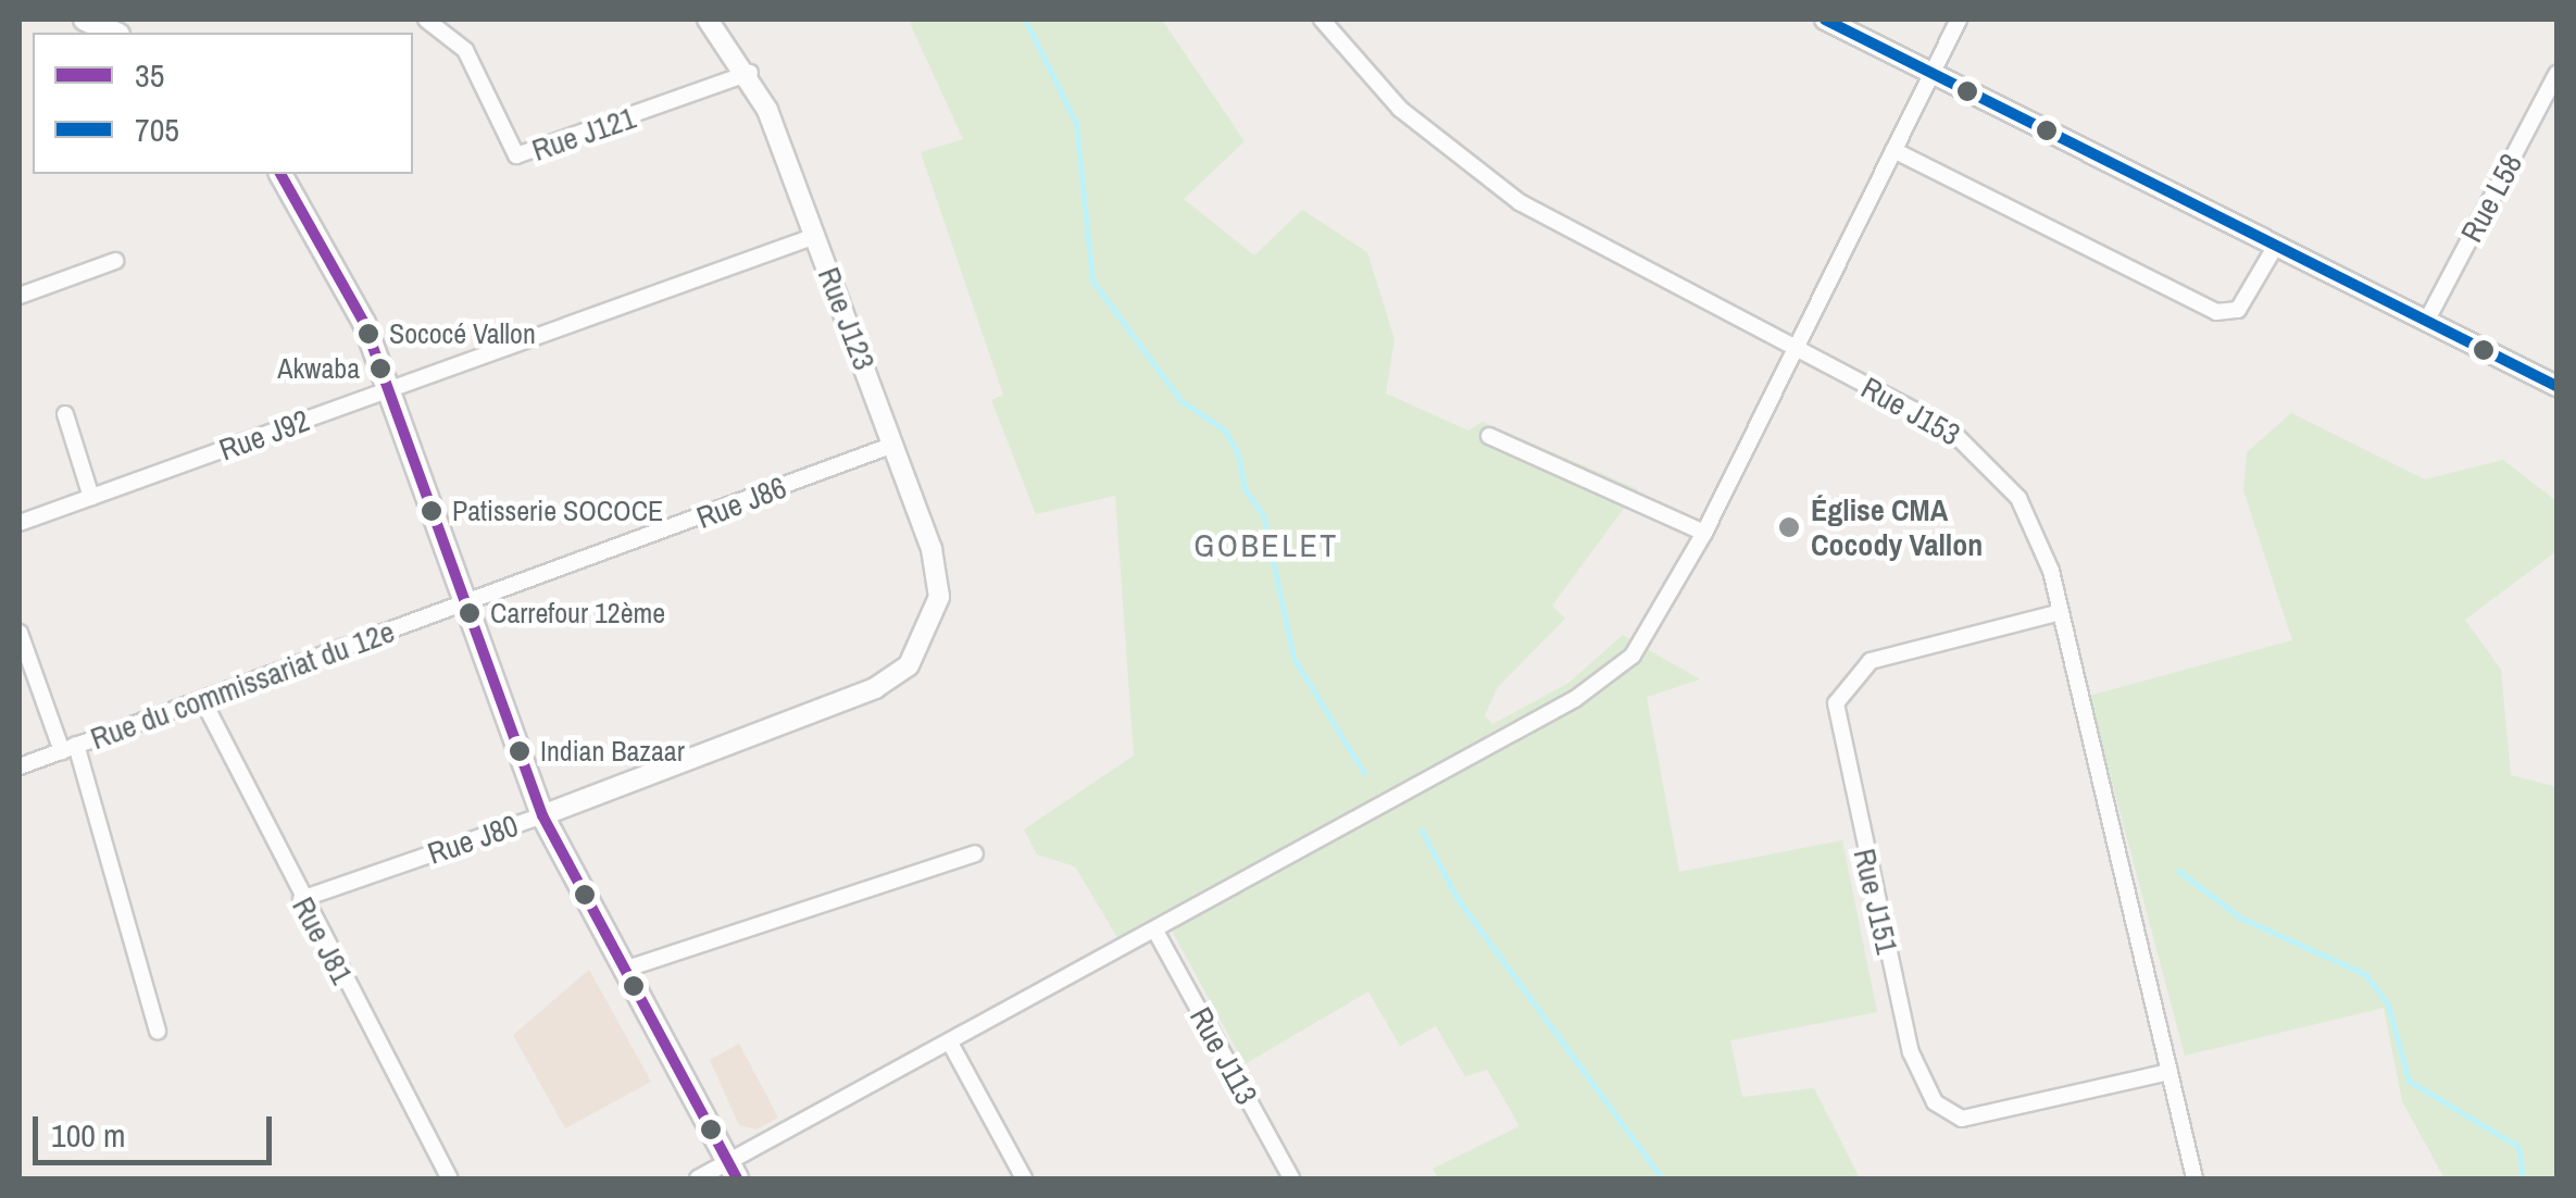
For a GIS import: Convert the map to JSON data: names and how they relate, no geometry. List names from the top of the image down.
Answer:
{
  "streets": {
    "street": [
      "Rue J121",
      "Rue L58",
      "Rue J123",
      "Rue J153",
      "Rue J92",
      "Rue J86",
      "Rue du commissariat du 12e",
      "Rue J80",
      "Rue J151",
      "Rue J81",
      "Rue J113"
    ]
  },
  "crossings": [
    ["Rue J121", "Rue J123"],
    ["Rue J123", "Rue J92"],
    ["Rue J123", "Rue J86"],
    ["Rue J123", "Rue J80"],
    ["Rue J153", "Rue J151"],
    ["Rue J86", "Rue du commissariat du 12e"],
    ["Rue du commissariat du 12e", "Rue J81"],
    ["Rue J80", "Rue J81"]
  ],
  "districts": ["GOBELET"],
  "places": [
    "Sococé Vallon",
    "Akwaba",
    "Patisserie SOCOCE",
    "Église CMA Cocody Vallon",
    "Carrefour 12ème",
    "Indian Bazaar"
  ],
  "lines": ["transit line 705", "transit line 35"],
  "legend": ["35", "705"],
  "scale_bar": "100 m"
}
